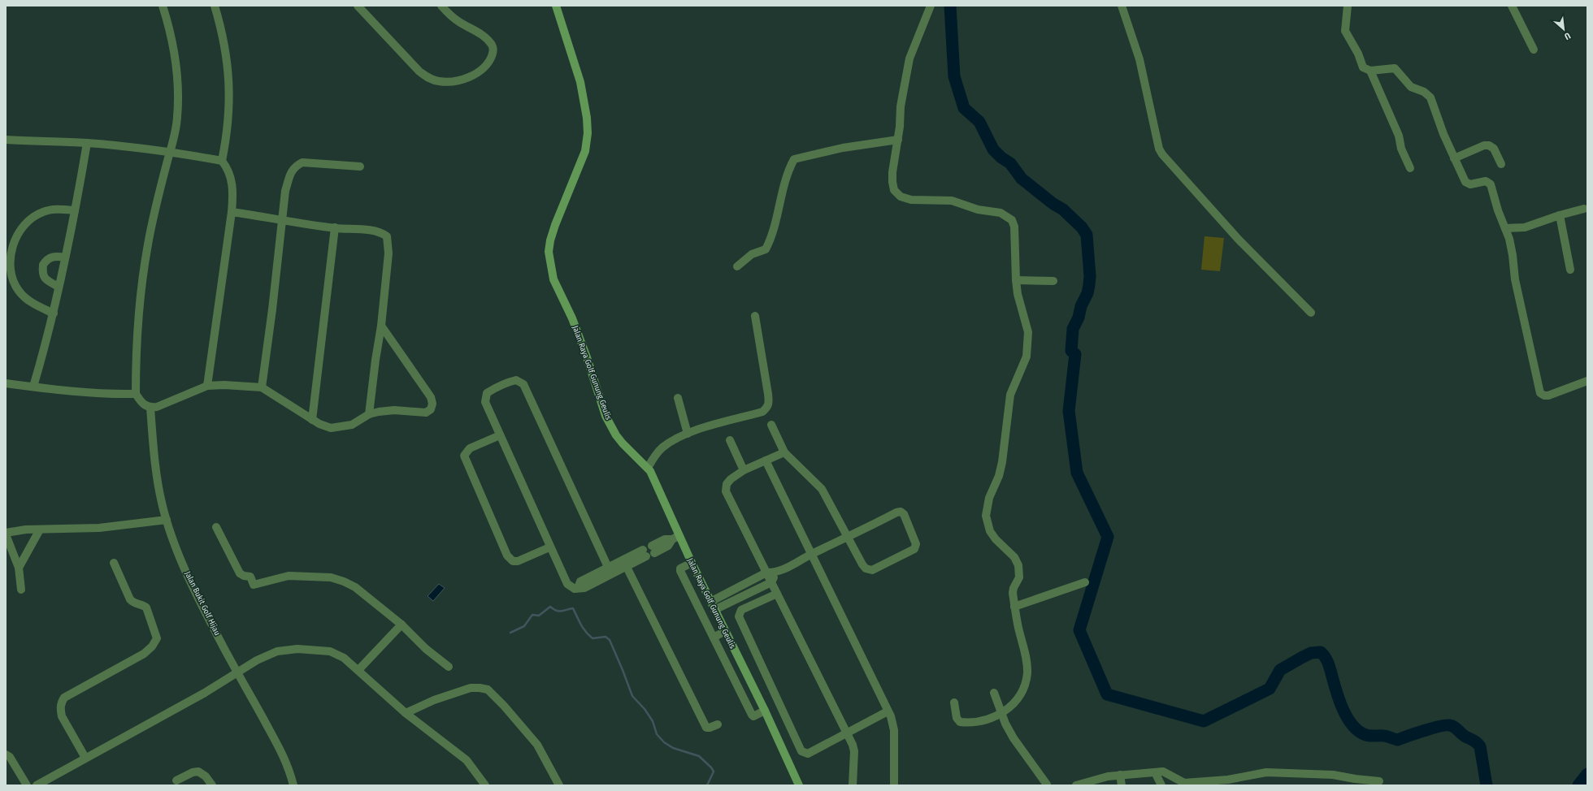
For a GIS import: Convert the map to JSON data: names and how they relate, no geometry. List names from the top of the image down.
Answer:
{
  "streets": {
    "main road": ["Jalan Raya Golf Gunung Geulis"],
    "street": ["Jalan Bukit Golf Hijau"]
  },
  "north": "bottom right"
}
